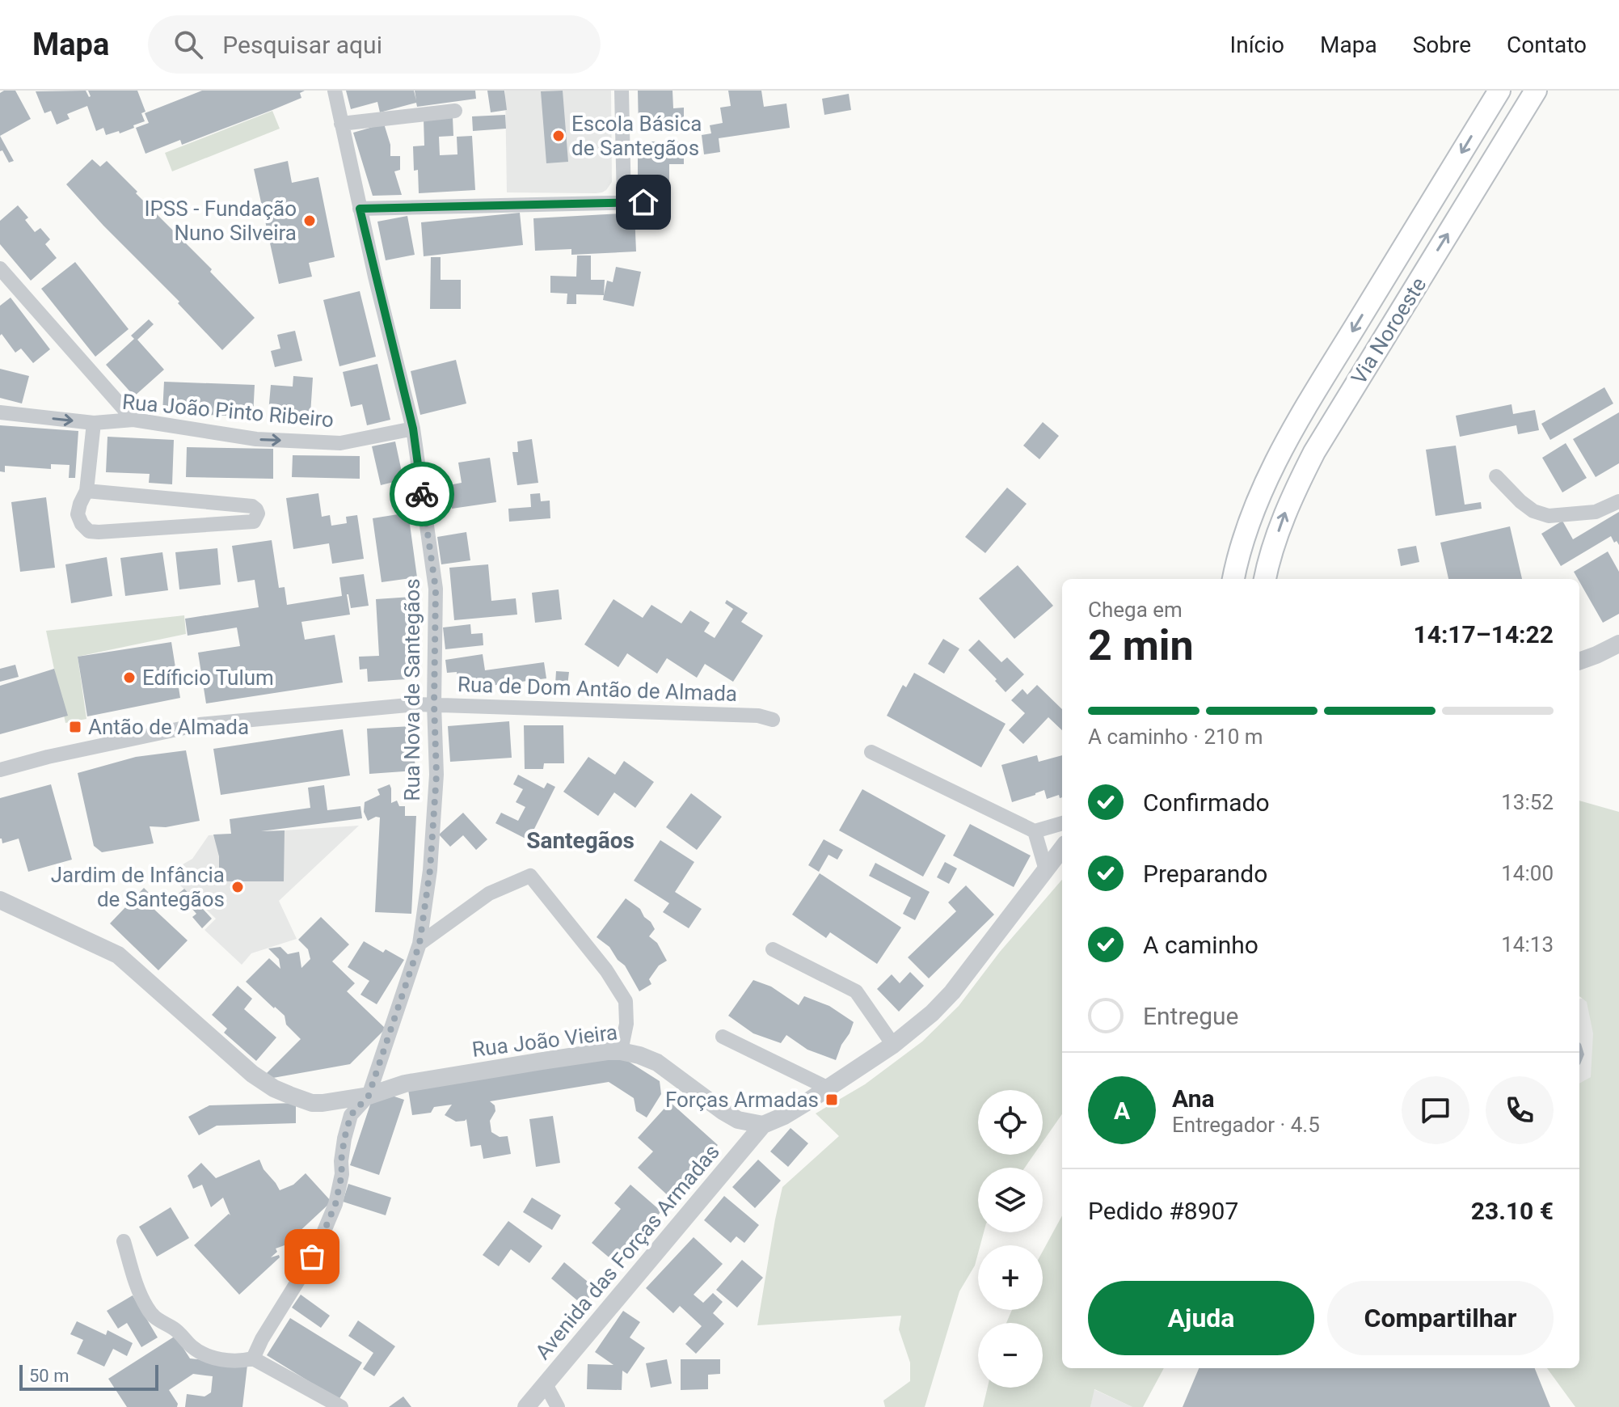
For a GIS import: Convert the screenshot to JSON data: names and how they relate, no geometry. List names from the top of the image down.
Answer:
{
  "streets": {
    "main road": ["Via Noroeste"],
    "street": [
      "Rua João Pinto Ribeiro",
      "Rua de Dom Antão de Almada",
      "Rua Nova de Santegãos",
      "Rua João Vieira",
      "Avenida das Forças Armadas"
    ]
  },
  "crossings": [
    ["Rua João Pinto Ribeiro", "Rua Nova de Santegãos"],
    ["Rua de Dom Antão de Almada", "Rua Nova de Santegãos"],
    ["Rua Nova de Santegãos", "Rua João Vieira"],
    ["Rua João Vieira", "Avenida das Forças Armadas"]
  ],
  "one_way": ["Rua João Pinto Ribeiro"],
  "districts": ["Santegãos"],
  "places": {
    "other": [
      "Escola Básica de Santegãos",
      "IPSS - Fundação Nuno Silveira",
      "Edíficio Tulum",
      "Jardim de Infância de Santegãos"
    ],
    "transit": ["Antão de Almada", "Forças Armadas"]
  },
  "scale_bar": "50 m",
  "page": {
    "header": "Mapa",
    "search": "Pesquisar aqui",
    "nav": [
      "Início",
      "Mapa",
      "Sobre",
      "Contato"
    ],
    "heading": ["2 min", "Chega em", "14:17–14:22"],
    "panel": [
      "Ana",
      "Entregador · 4.5",
      "Pedido #8907",
      "23.10 €"
    ],
    "bar": "A caminho · 210 m",
    "list": [
      ["Confirmado", "13:52"],
      ["Preparando", "14:00"],
      ["A caminho", "14:13"],
      "Entregue"
    ],
    "round": "A",
    "map_buttons": ["+", "−"],
    "buttons": ["Ajuda", "Compartilhar"],
    "scale": "50 m"
  }
}
